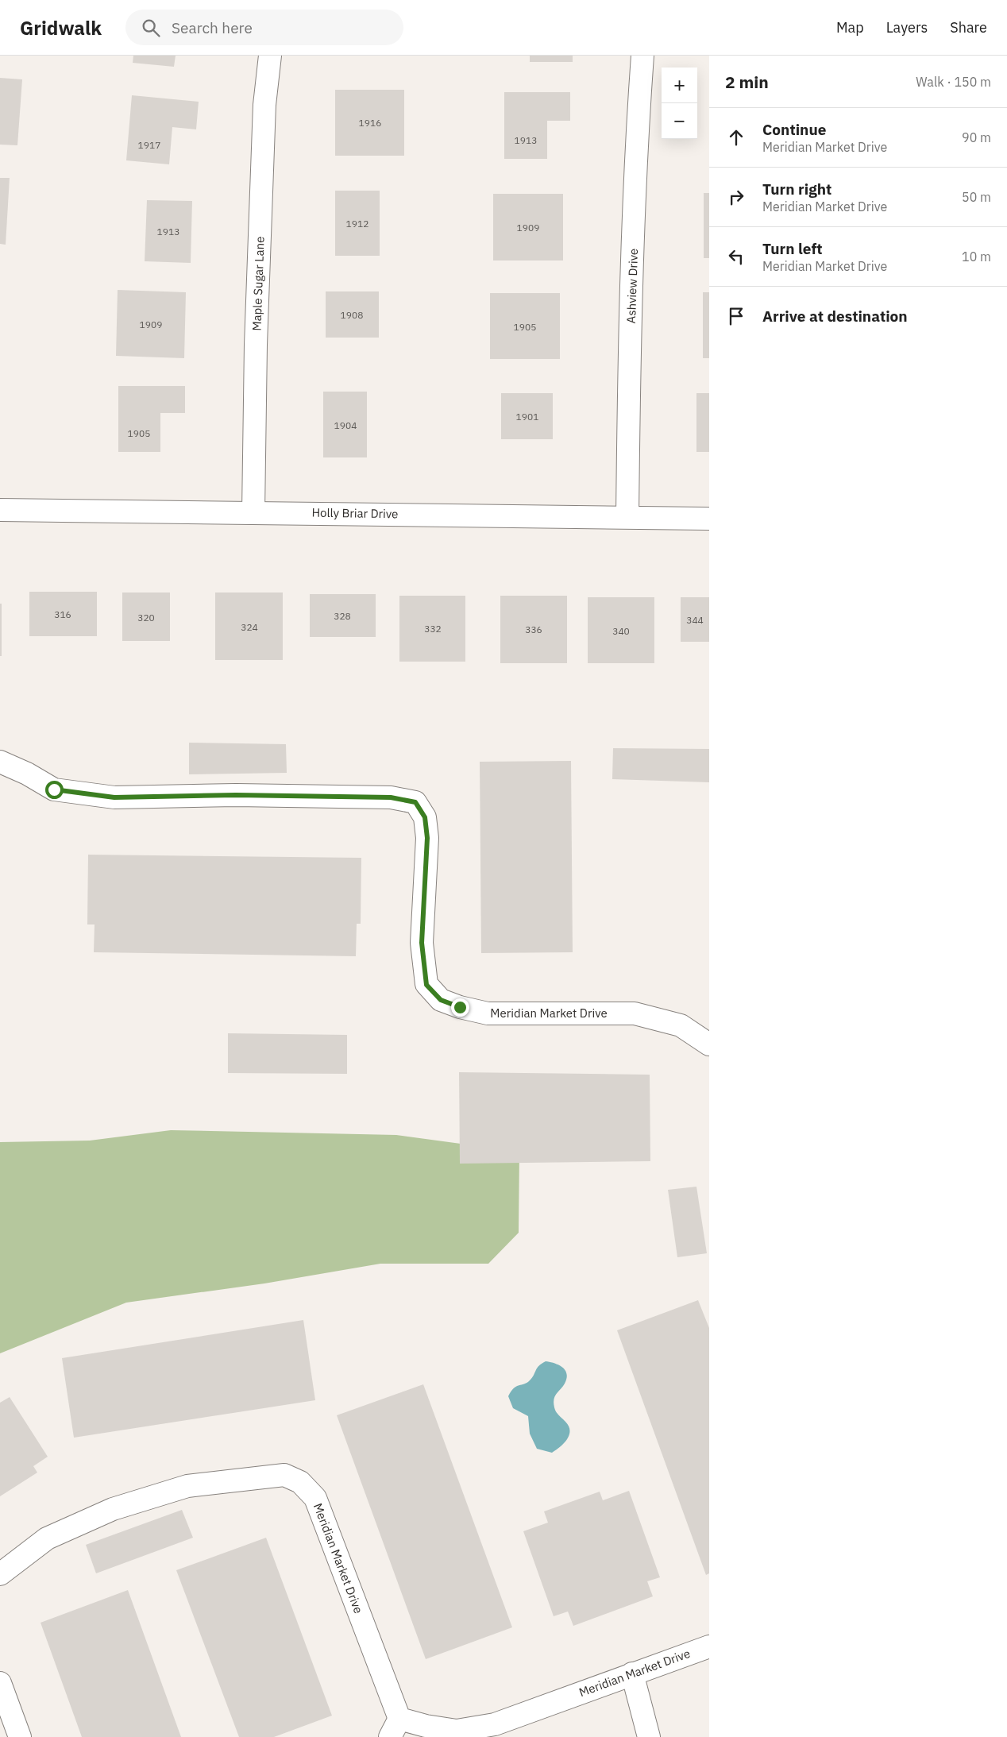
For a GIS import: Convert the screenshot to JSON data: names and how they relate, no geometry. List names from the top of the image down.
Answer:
{
  "streets": {
    "street": [
      "Maple Sugar Lane",
      "Ashview Drive",
      "Holly Briar Drive",
      "Meridian Market Drive"
    ]
  },
  "crossings": [
    ["Maple Sugar Lane", "Holly Briar Drive"],
    ["Ashview Drive", "Holly Briar Drive"]
  ],
  "house_numbers": [
    "1916",
    "1913",
    "1917",
    "1912",
    "1909",
    "1913",
    "1908",
    "1909",
    "1905",
    "1901",
    "1904",
    "1905",
    "316",
    "328",
    "320",
    "344",
    "324",
    "332",
    "336",
    "340"
  ],
  "page": {
    "header": "Gridwalk",
    "search": "Search here",
    "nav": ["Map", "Layers", "Share"],
    "heading": ["2 min", "Walk · 150 m"],
    "map_buttons": ["+", "−"],
    "list": [
      ["Continue", "Meridian Market Drive", "90 m"],
      ["Turn right", "Meridian Market Drive", "50 m"],
      ["Turn left", "Meridian Market Drive", "10 m"],
      "Arrive at destination"
    ]
  }
}
